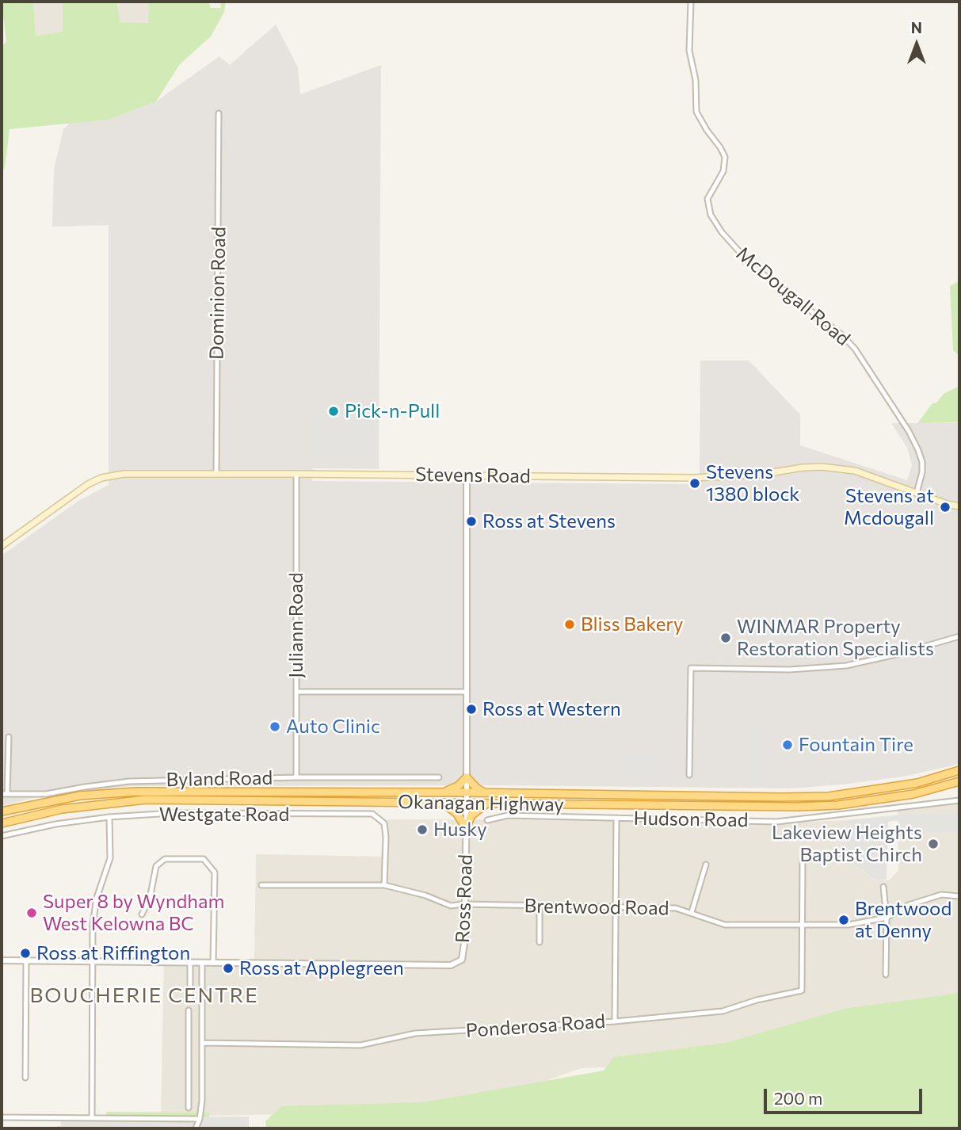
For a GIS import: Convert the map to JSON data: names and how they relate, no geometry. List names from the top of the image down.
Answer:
{
  "streets": {
    "highway": ["Okanagan Highway"],
    "main road": ["Stevens Road"],
    "street": [
      "Dominion Road",
      "McDougall Road",
      "Juliann Road",
      "Byland Road",
      "Westgate Road",
      "Hudson Road",
      "Ross Road",
      "Brentwood Road",
      "Ponderosa Road"
    ]
  },
  "crossings": [
    ["Dominion Road", "Stevens Road"],
    ["McDougall Road", "Stevens Road"],
    ["Stevens Road", "Juliann Road"],
    ["Stevens Road", "Ross Road"],
    ["Juliann Road", "Byland Road"],
    ["Okanagan Highway", "Ross Road"],
    ["Westgate Road", "Brentwood Road"],
    ["Ross Road", "Brentwood Road"],
    ["Brentwood Road", "Ponderosa Road"]
  ],
  "districts": ["BOUCHERIE CENTRE"],
  "places": [
    "Pick-n-Pull",
    "Stevens 1380 block",
    "Stevens at Mcdougall",
    "Ross at Stevens",
    "Bliss Bakery",
    "WINMAR Property Restoration Specialists",
    "Ross at Western",
    "Auto Clinic",
    "Fountain Tire",
    "Husky",
    "Lakeview Heights Baptist Chirch",
    "Super 8 by Wyndham West Kelowna BC",
    "Brentwood at Denny",
    "Ross at Riffington",
    "Ross at Applegreen"
  ],
  "scale_bar": "200 m",
  "north": "top"
}
